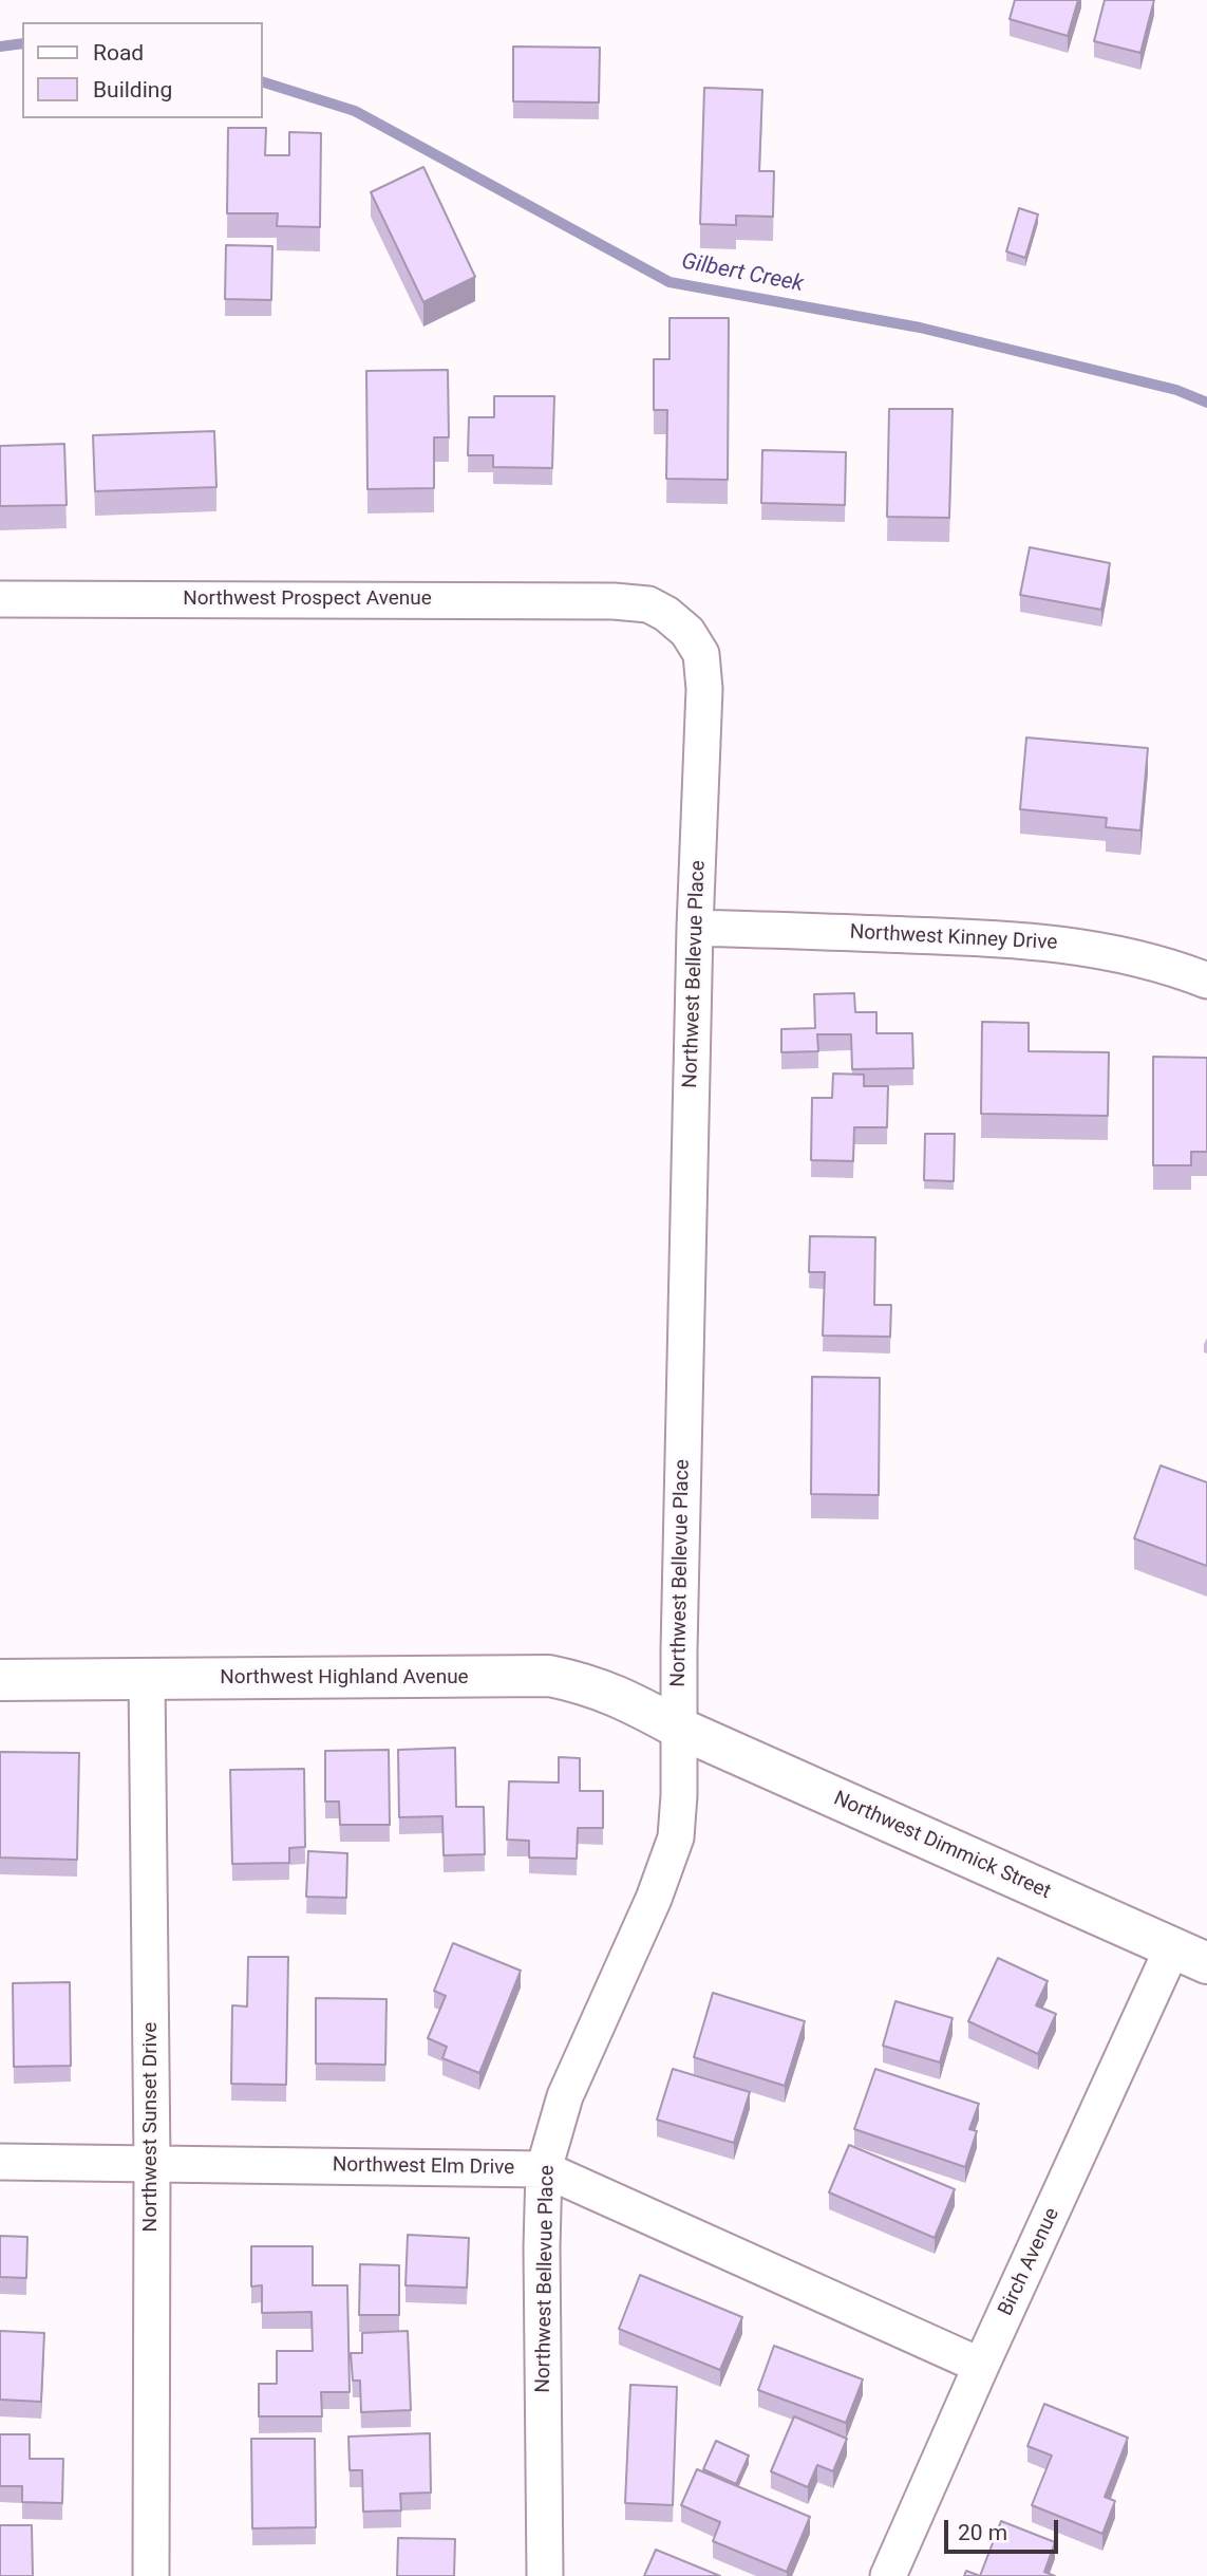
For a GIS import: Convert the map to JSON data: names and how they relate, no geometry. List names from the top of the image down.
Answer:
{
  "streets": {
    "main road": ["Northwest Highland Avenue", "Northwest Dimmick Street"],
    "street": [
      "Northwest Prospect Avenue",
      "Northwest Kinney Drive",
      "Northwest Bellevue Place",
      "Northwest Sunset Drive",
      "Northwest Elm Drive",
      "Birch Avenue"
    ]
  },
  "crossings": [
    ["Northwest Prospect Avenue", "Northwest Bellevue Place"],
    ["Northwest Kinney Drive", "Northwest Bellevue Place"],
    ["Northwest Bellevue Place", "Northwest Highland Avenue"],
    ["Northwest Bellevue Place", "Northwest Dimmick Street"],
    ["Northwest Bellevue Place", "Northwest Elm Drive"],
    ["Northwest Highland Avenue", "Northwest Dimmick Street"],
    ["Northwest Highland Avenue", "Northwest Sunset Drive"],
    ["Northwest Dimmick Street", "Birch Avenue"],
    ["Northwest Sunset Drive", "Northwest Elm Drive"],
    ["Northwest Elm Drive", "Birch Avenue"]
  ],
  "water": ["Gilbert Creek"],
  "legend": ["Road", "Building"],
  "scale_bar": "20 m"
}
